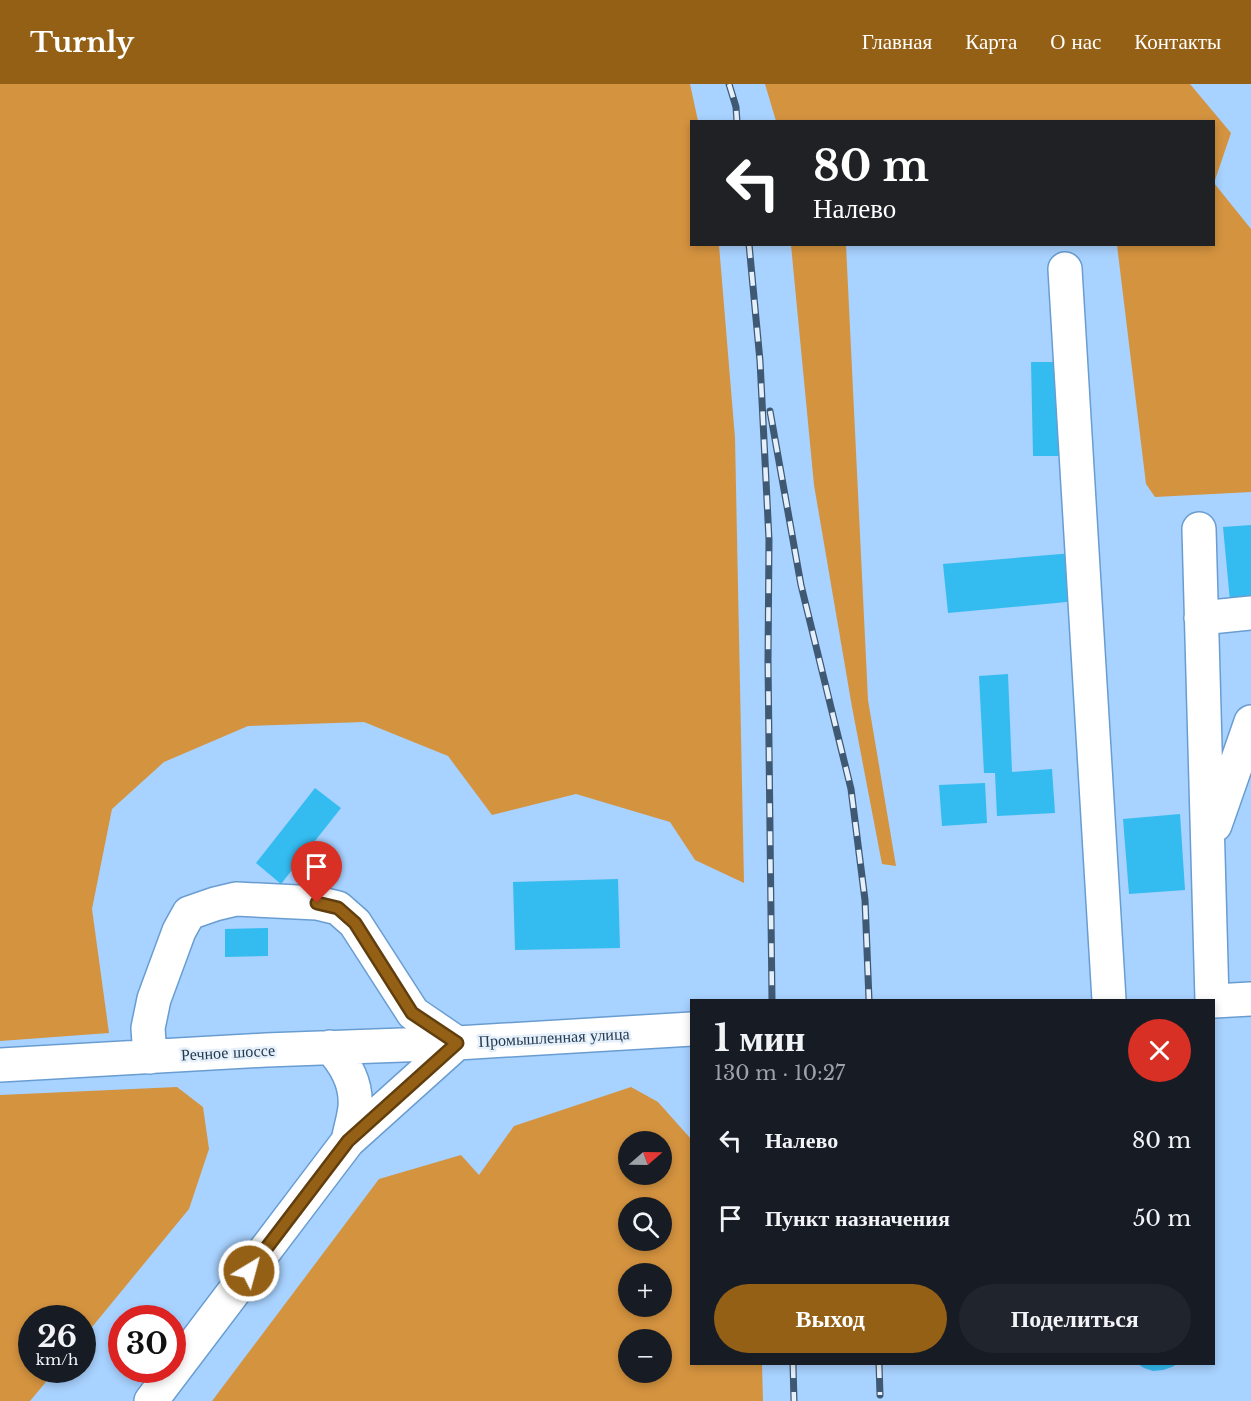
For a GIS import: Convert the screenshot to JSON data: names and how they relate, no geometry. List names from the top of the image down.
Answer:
{
  "streets": {
    "street": ["Промышленная улица", "Речное шоссе"]
  },
  "crossings": [
    ["Промышленная улица", "Речное шоссе"]
  ],
  "north": "right",
  "page": {
    "header": "Turnly",
    "nav": [
      "Главная",
      "Карта",
      "О нас",
      "Контакты"
    ],
    "turn": ["80 m", "Налево"],
    "heading": ["1 мин", "130 m · 10:27"],
    "list": [
      {
        "name": "Налево",
        "value": "80 m"
      },
      {
        "name": "Пункт назначения",
        "value": "50 m"
      }
    ],
    "map_buttons": ["+", "−"],
    "buttons": ["Выход", "Поделиться"],
    "speed": "26 km/h",
    "limit": "30"
  }
}
